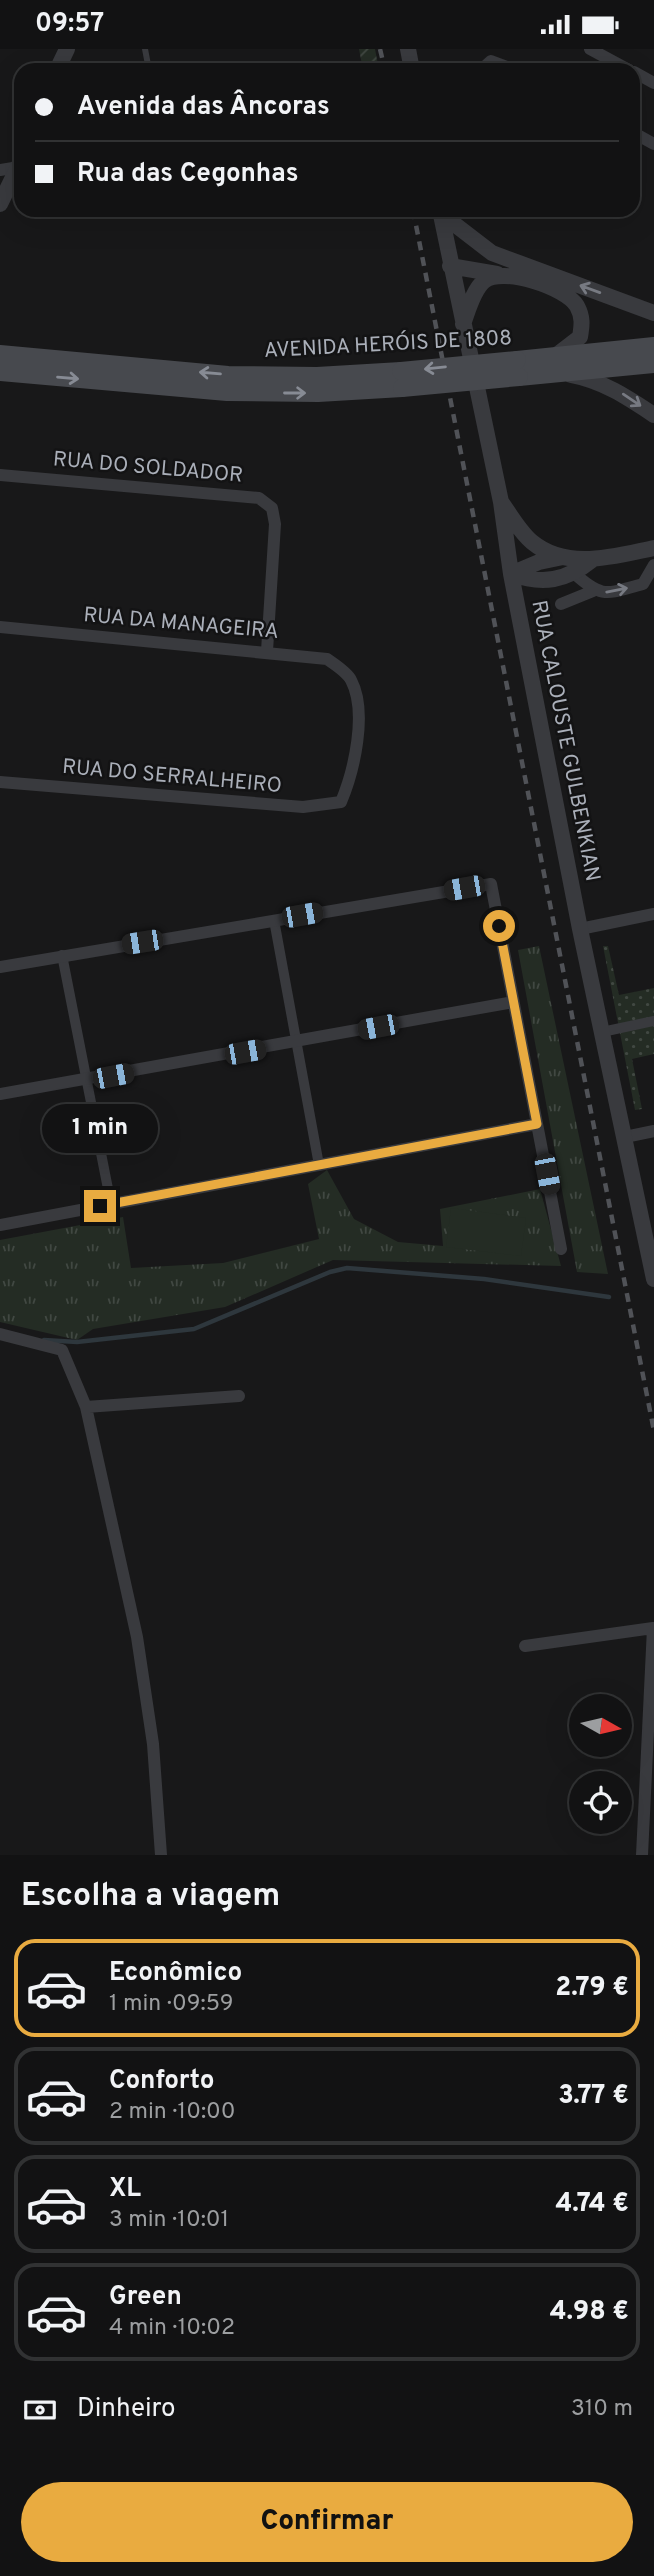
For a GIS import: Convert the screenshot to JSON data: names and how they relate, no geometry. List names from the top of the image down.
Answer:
{
  "streets": {
    "main road": ["AVENIDA HERÓIS DE 1808"],
    "street": [
      "RUA DO SOLDADOR",
      "RUA DA MANAGEIRA",
      "RUA CALOUSTE GULBENKIAN",
      "RUA DO SERRALHEIRO"
    ]
  },
  "crossings": [
    ["RUA DO SOLDADOR", "RUA DA MANAGEIRA"],
    ["RUA DA MANAGEIRA", "RUA DO SERRALHEIRO"]
  ],
  "north": "right",
  "page": {
    "status": "09:57",
    "banner": ["Avenida das Âncoras", "Rua das Cegonhas"],
    "bubble": "1 min",
    "heading": "Escolha a viagem",
    "list": [
      {
        "name": "Econômico",
        "note": "1 min · 09:59",
        "value": "2.79 €"
      },
      {
        "name": "Conforto",
        "note": "2 min · 10:00",
        "value": "3.77 €"
      },
      {
        "name": "XL",
        "note": "3 min · 10:01",
        "value": "4.74 €"
      },
      {
        "name": "Green",
        "note": "4 min · 10:02",
        "value": "4.98 €"
      }
    ],
    "pay": ["Dinheiro", "310 m"],
    "buttons": "Confirmar"
  }
}
